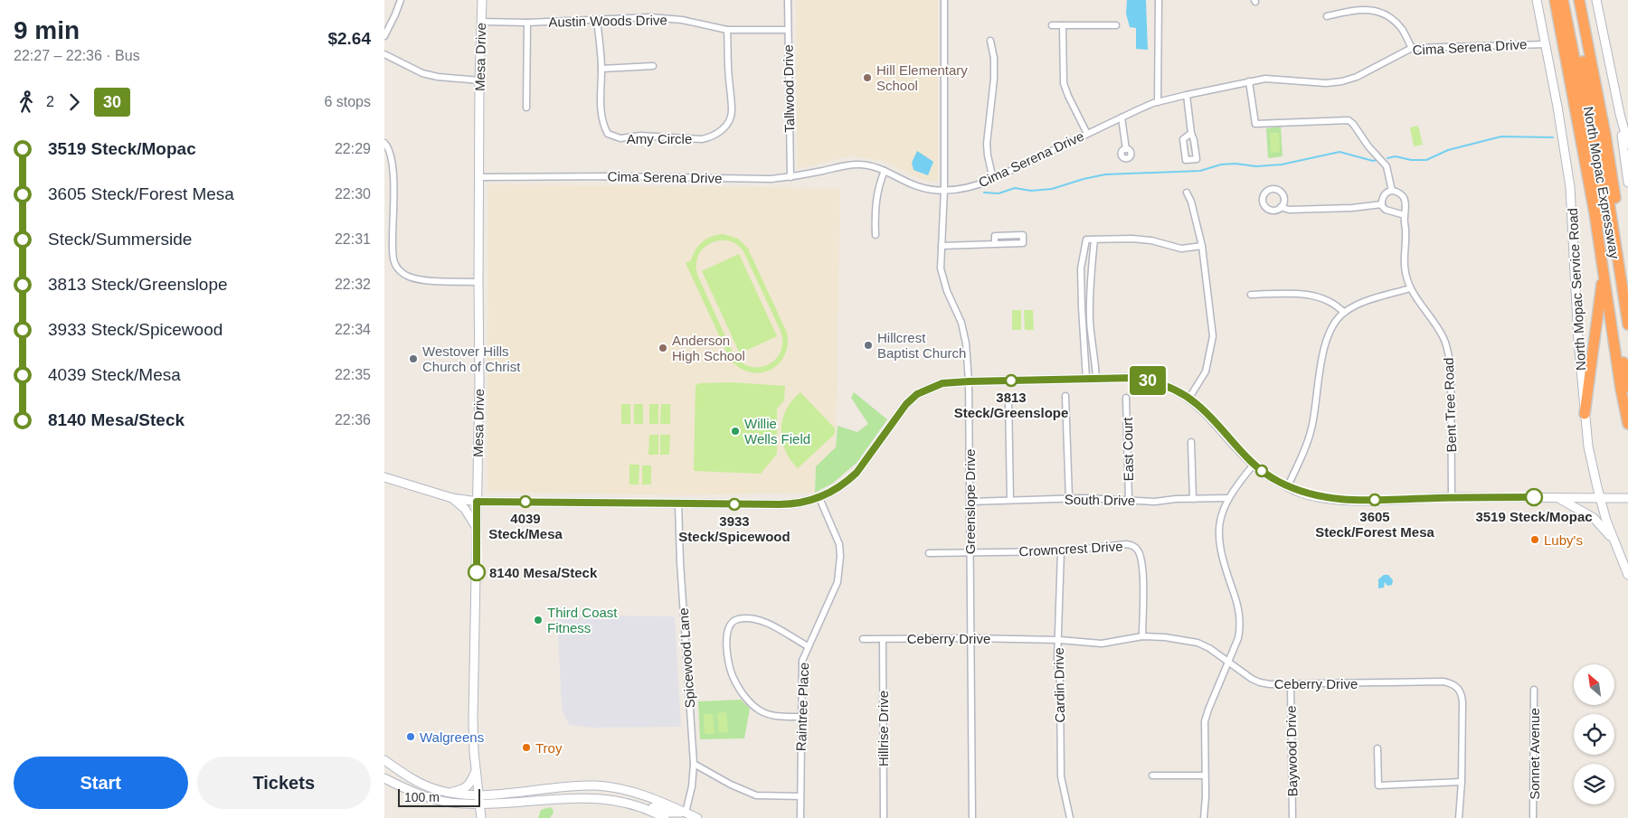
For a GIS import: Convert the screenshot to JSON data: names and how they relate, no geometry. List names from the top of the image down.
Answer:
{
  "streets": {
    "highway": ["North Mopac Expressway"],
    "street": [
      "Austin Woods Drive",
      "Cima Serena Drive",
      "Mesa Drive",
      "Tallwood Drive",
      "Amy Circle",
      "North Mopac Service Road",
      "Bent Tree Road",
      "East Court",
      "South Drive",
      "Greenslope Drive",
      "Crowncrest Drive",
      "Ceberry Drive",
      "Spicewood Lane",
      "Cardin Drive",
      "Raintree Place",
      "Hillrise Drive",
      "Baywood Drive",
      "Sonnet Avenue"
    ]
  },
  "crossings": [
    ["Austin Woods Drive", "Mesa Drive"],
    ["Austin Woods Drive", "Tallwood Drive"],
    ["Austin Woods Drive", "Amy Circle"],
    ["Cima Serena Drive", "Mesa Drive"],
    ["Cima Serena Drive", "Tallwood Drive"],
    ["Cima Serena Drive", "North Mopac Service Road"],
    ["Cima Serena Drive", "Greenslope Drive"],
    ["East Court", "South Drive"],
    ["South Drive", "Greenslope Drive"],
    ["Greenslope Drive", "Crowncrest Drive"],
    ["Greenslope Drive", "Ceberry Drive"],
    ["Crowncrest Drive", "Ceberry Drive"],
    ["Crowncrest Drive", "Cardin Drive"],
    ["Ceberry Drive", "Cardin Drive"],
    ["Ceberry Drive", "Hillrise Drive"],
    ["Ceberry Drive", "Baywood Drive"]
  ],
  "places": [
    "Hill Elementary School",
    "Hillcrest Baptist Church",
    "Anderson High School",
    "Westover Hills Church of Christ",
    "3813 Steck/Greenslope",
    "Willie Wells Field",
    "3519 Steck/Mopac",
    "3605 Steck/Forest Mesa",
    "4039 Steck/Mesa",
    "3933 Steck/Spicewood",
    "Luby's",
    "8140 Mesa/Steck",
    "Third Coast Fitness",
    "Walgreens",
    "Troy"
  ],
  "lines": ["bus line 30"],
  "scale_bar": "100 m",
  "north": "top left",
  "page": {
    "heading": ["9 min", "22:27 – 22:36 · Bus", "$2.64"],
    "on_map": "30",
    "legs": ["2", "30", "6 stops"],
    "list": [
      {
        "name": "3519 Steck/Mopac",
        "value": "22:29"
      },
      {
        "name": "3605 Steck/Forest Mesa",
        "value": "22:30"
      },
      {
        "name": "Steck/Summerside",
        "value": "22:31"
      },
      {
        "name": "3813 Steck/Greenslope",
        "value": "22:32"
      },
      {
        "name": "3933 Steck/Spicewood",
        "value": "22:34"
      },
      {
        "name": "4039 Steck/Mesa",
        "value": "22:35"
      },
      {
        "name": "8140 Mesa/Steck",
        "value": "22:36"
      }
    ],
    "buttons": ["Start", "Tickets"],
    "scale": "100 m"
  }
}
